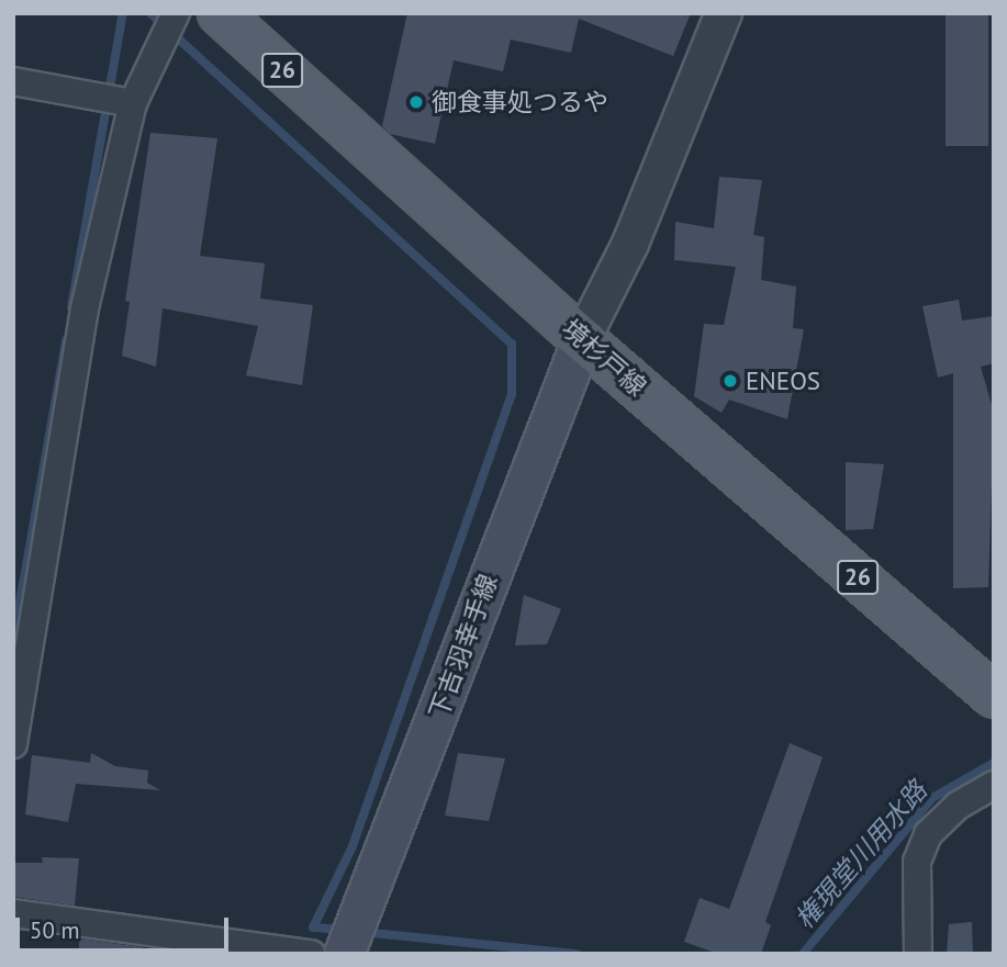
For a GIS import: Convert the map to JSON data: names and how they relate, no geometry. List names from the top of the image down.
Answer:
{
  "streets": {
    "main road": ["26", "境杉戸線", "下吉羽幸手線"]
  },
  "crossings": [
    ["境杉戸線", "下吉羽幸手線"]
  ],
  "water": ["権現堂川用水路"],
  "places": ["御食事処つるや", "ENEOS"],
  "scale_bar": "50 m"
}
